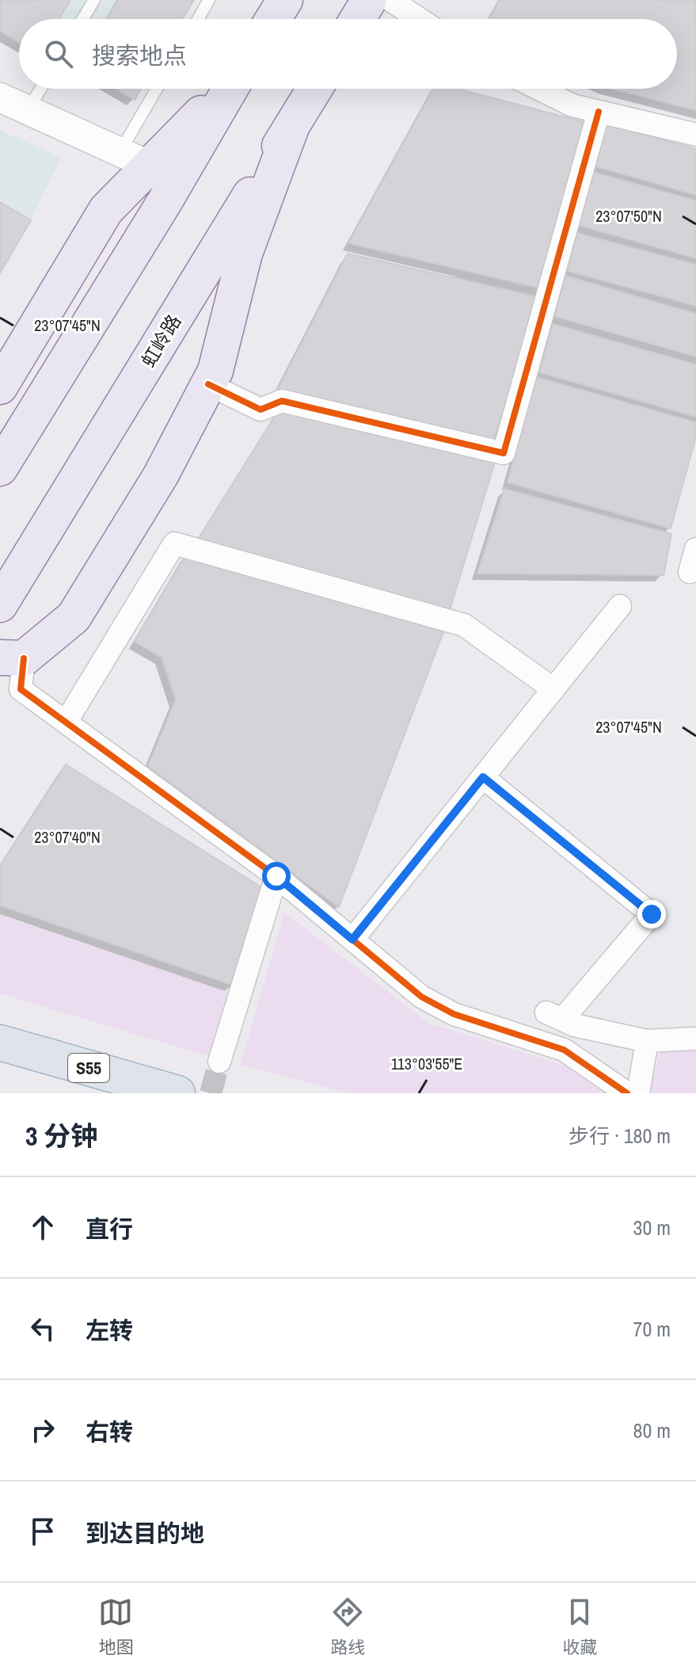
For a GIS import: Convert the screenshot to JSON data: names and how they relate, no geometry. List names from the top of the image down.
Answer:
{
  "streets": {
    "highway": ["S55"],
    "main road": ["虹岭路"]
  },
  "page": {
    "search": "搜索地点",
    "heading": ["3 分钟", "步行 · 180 m"],
    "list": [
      ["直行", "30 m"],
      ["左转", "70 m"],
      ["右转", "80 m"],
      "到达目的地"
    ],
    "nav": ["地图", "路线", "收藏"]
  },
  "coordinates": [
    "23°07'50\"N",
    "23°07'45\"N",
    "23°07'40\"N",
    "113°03'55\"E"
  ]
}
